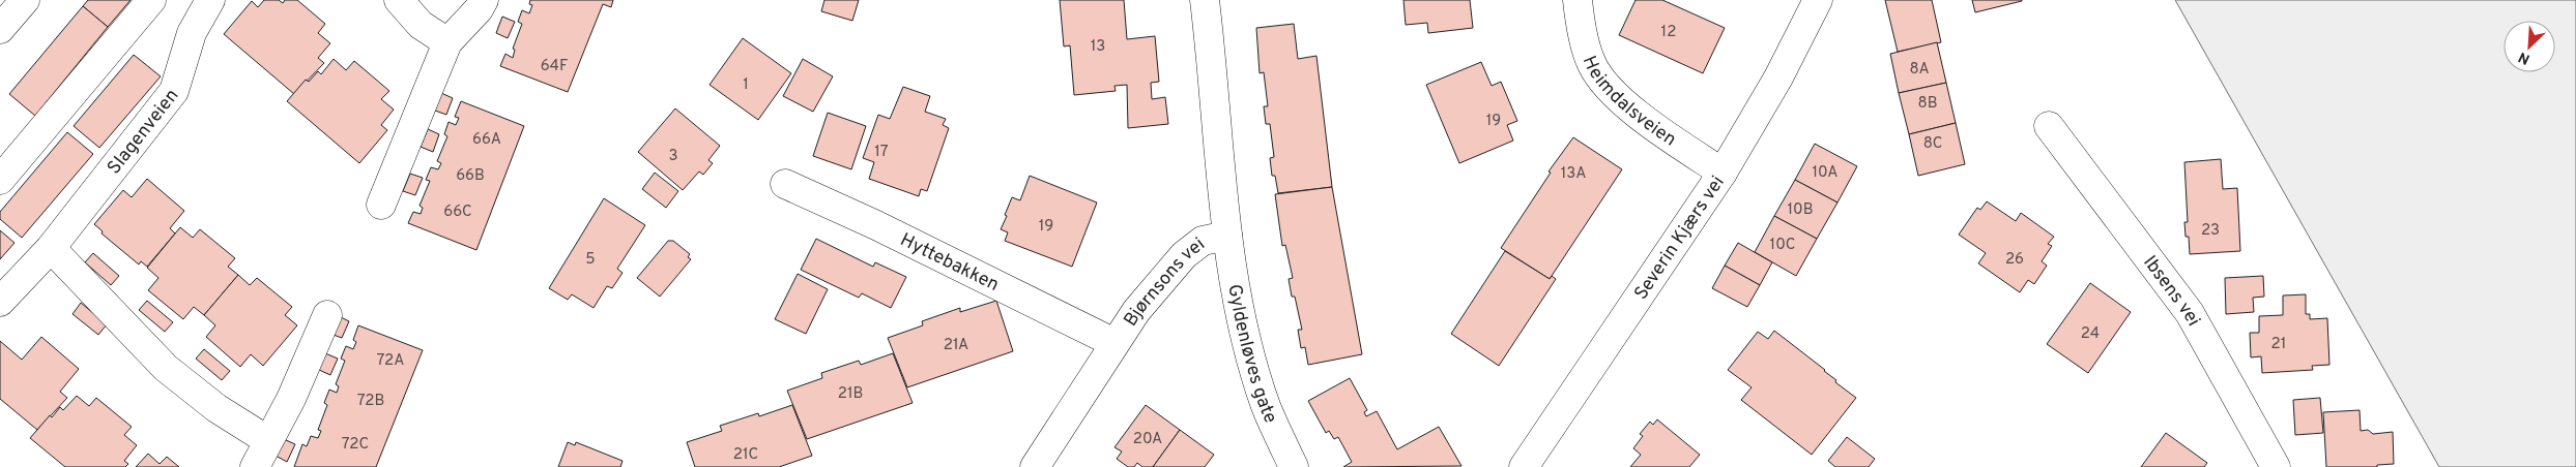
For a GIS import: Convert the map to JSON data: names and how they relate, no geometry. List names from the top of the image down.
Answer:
{
  "streets": {
    "street": [
      "Heimdalsveien",
      "Slagenveien",
      "Severin Kjærs vei",
      "Hyttebakken",
      "Bjørnsons vei",
      "Ibsens vei",
      "Gyldenløves gate"
    ]
  },
  "crossings": [
    ["Heimdalsveien", "Severin Kjærs vei"],
    ["Hyttebakken", "Bjørnsons vei"],
    ["Bjørnsons vei", "Gyldenløves gate"]
  ],
  "house_numbers": [
    "12",
    "13",
    "64F",
    "8A",
    "1",
    "8B",
    "19",
    "66A",
    "8C",
    "17",
    "3",
    "10A",
    "13A",
    "66B",
    "10B",
    "66C",
    "19",
    "23",
    "10C",
    "5",
    "26",
    "24",
    "21",
    "21A",
    "72A",
    "21B",
    "72B",
    "20A",
    "72C",
    "21C"
  ],
  "north": "bottom left"
}
